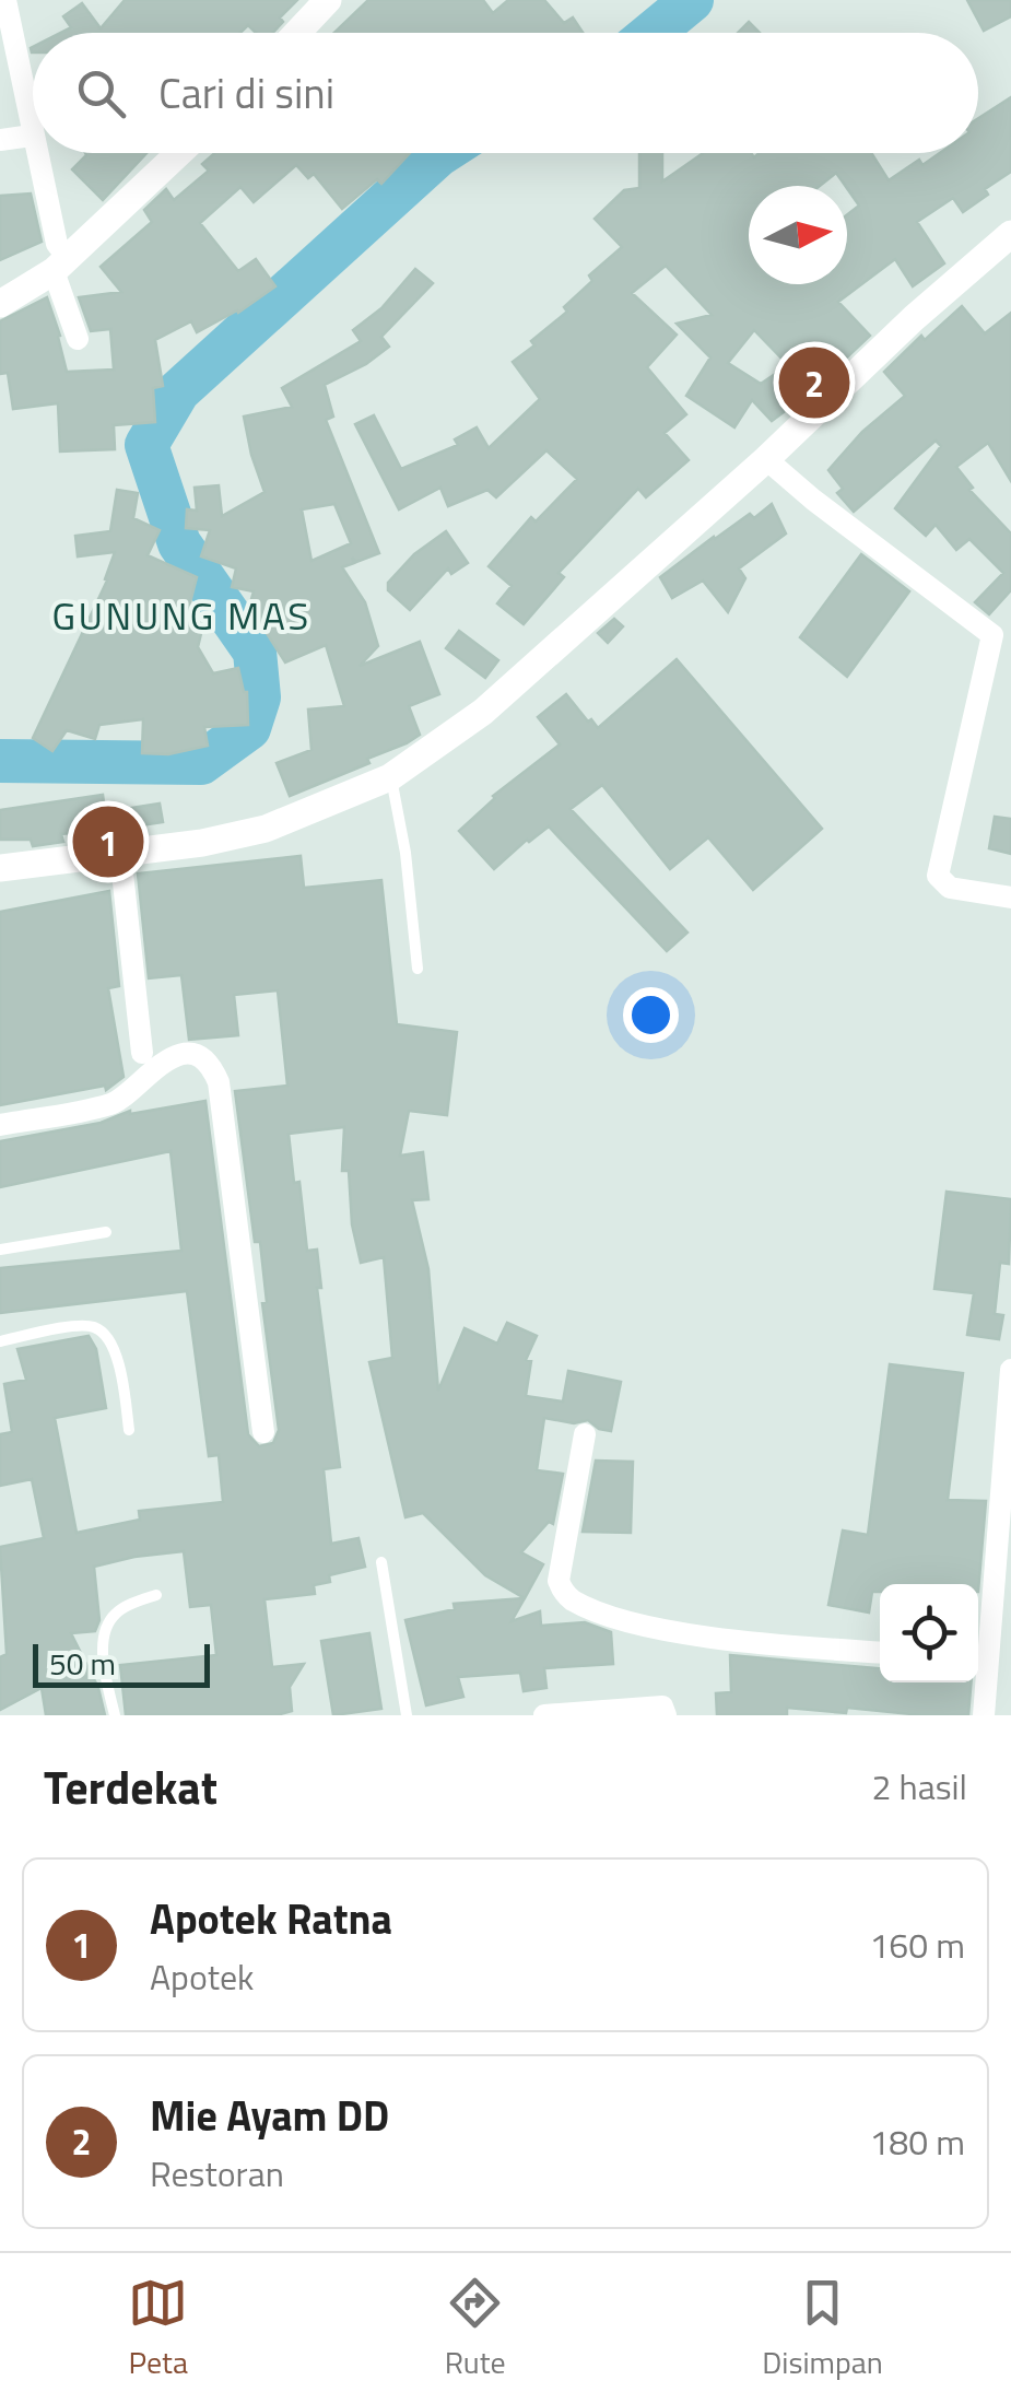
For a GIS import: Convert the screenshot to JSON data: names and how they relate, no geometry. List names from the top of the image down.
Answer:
{
  "districts": ["GUNUNG MAS"],
  "scale_bar": "50 m",
  "north": "right",
  "page": {
    "search": "Cari di sini",
    "pins": ["2", "1"],
    "scale": "50 m",
    "heading": ["Terdekat", "2 hasil"],
    "list": [
      {
        "mark": "1",
        "name": "Apotek Ratna",
        "note": "Apotek",
        "value": "160 m"
      },
      {
        "mark": "2",
        "name": "Mie Ayam DD",
        "note": "Restoran",
        "value": "180 m"
      }
    ],
    "nav": ["Peta", "Rute", "Disimpan"]
  }
}
